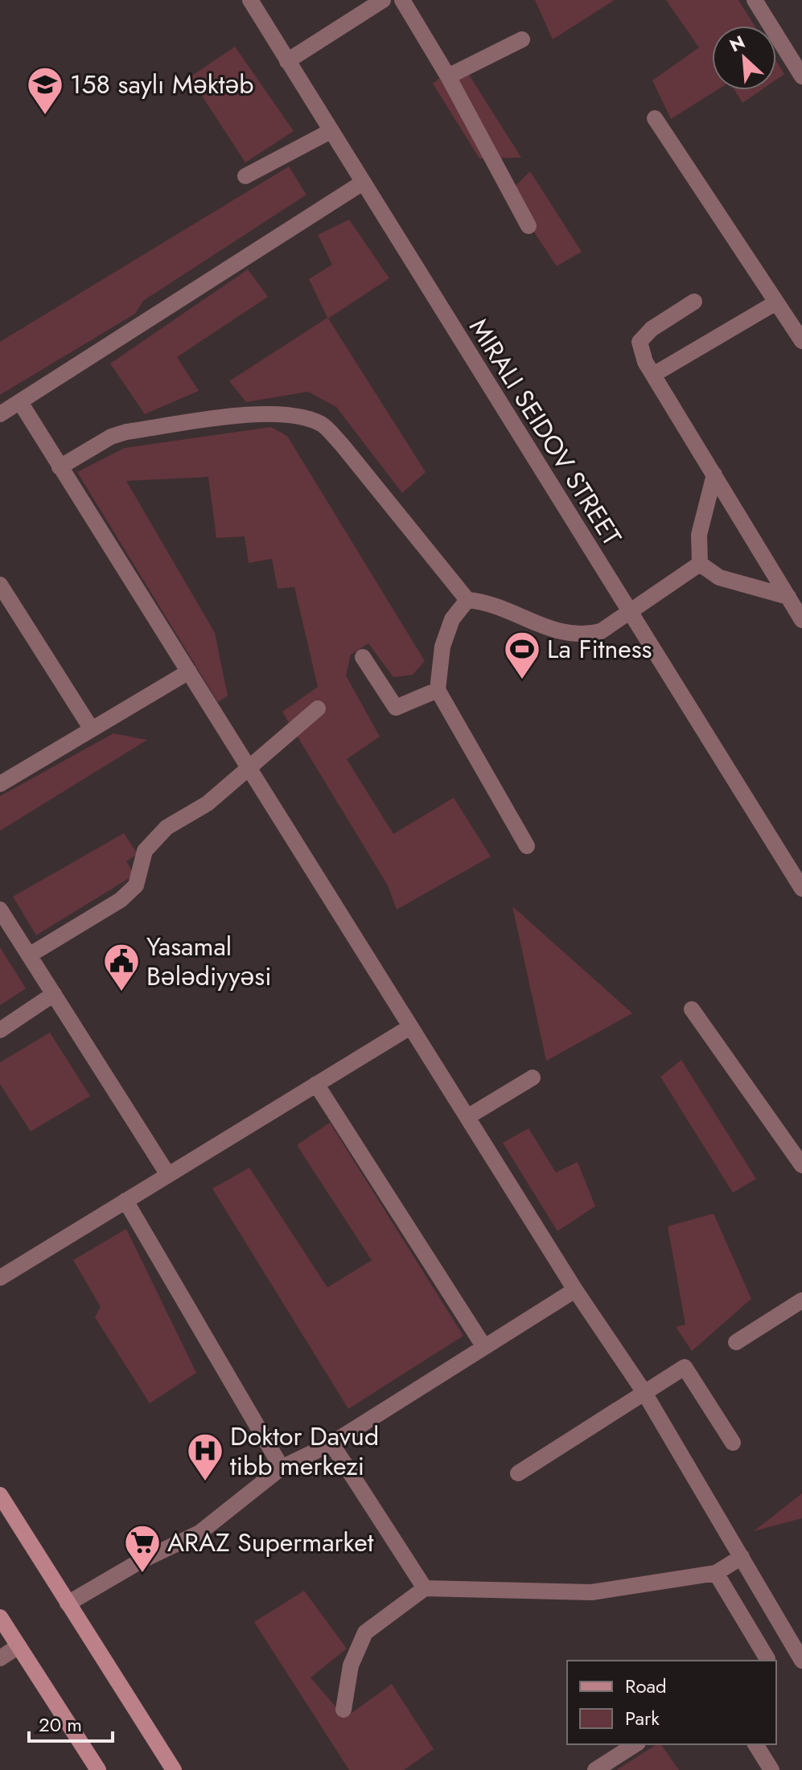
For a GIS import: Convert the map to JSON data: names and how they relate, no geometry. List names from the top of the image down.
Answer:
{
  "streets": {
    "street": ["MIRALI SEIDOV STREET"]
  },
  "places": {
    "school or university": ["158 saylı Məktəb"],
    "sports": ["La Fitness"],
    "public building": ["Yasamal Bələdiyyəsi"],
    "hospital": ["Doktor Davud tibb merkezi"],
    "supermarket": ["ARAZ Supermarket"]
  },
  "legend": ["Road", "Park"],
  "scale_bar": "20 m",
  "north": "top left"
}
